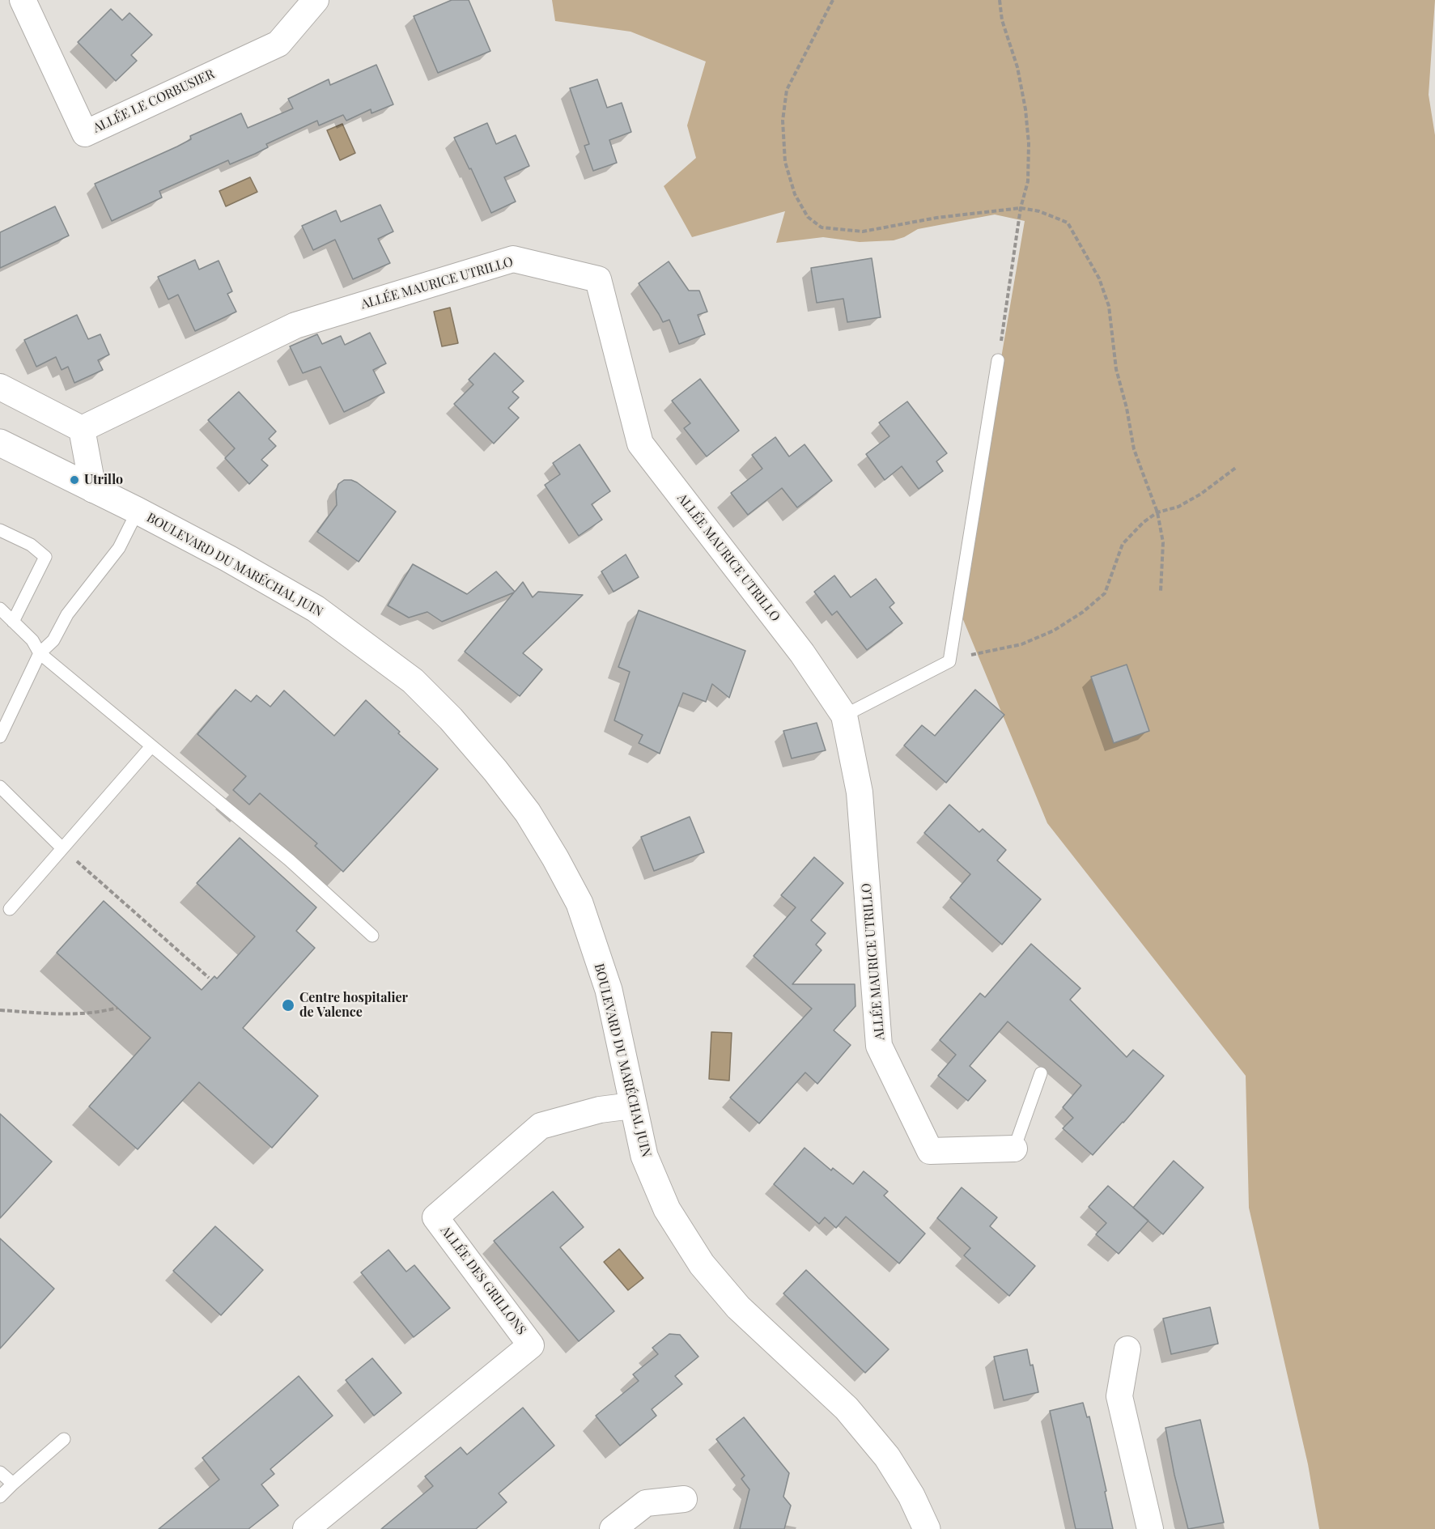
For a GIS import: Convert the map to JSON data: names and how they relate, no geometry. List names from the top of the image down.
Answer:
{
  "streets": {
    "main road": ["BOULEVARD DU MARÉCHAL JUIN"],
    "street": ["ALLÉE LE CORBUSIER", "ALLÉE MAURICE UTRILLO", "ALLÉE DES GRILLONS"]
  },
  "crossings": [
    ["BOULEVARD DU MARÉCHAL JUIN", "ALLÉE DES GRILLONS"]
  ],
  "places": ["Utrillo", "Centre hospitalier de Valence"]
}
